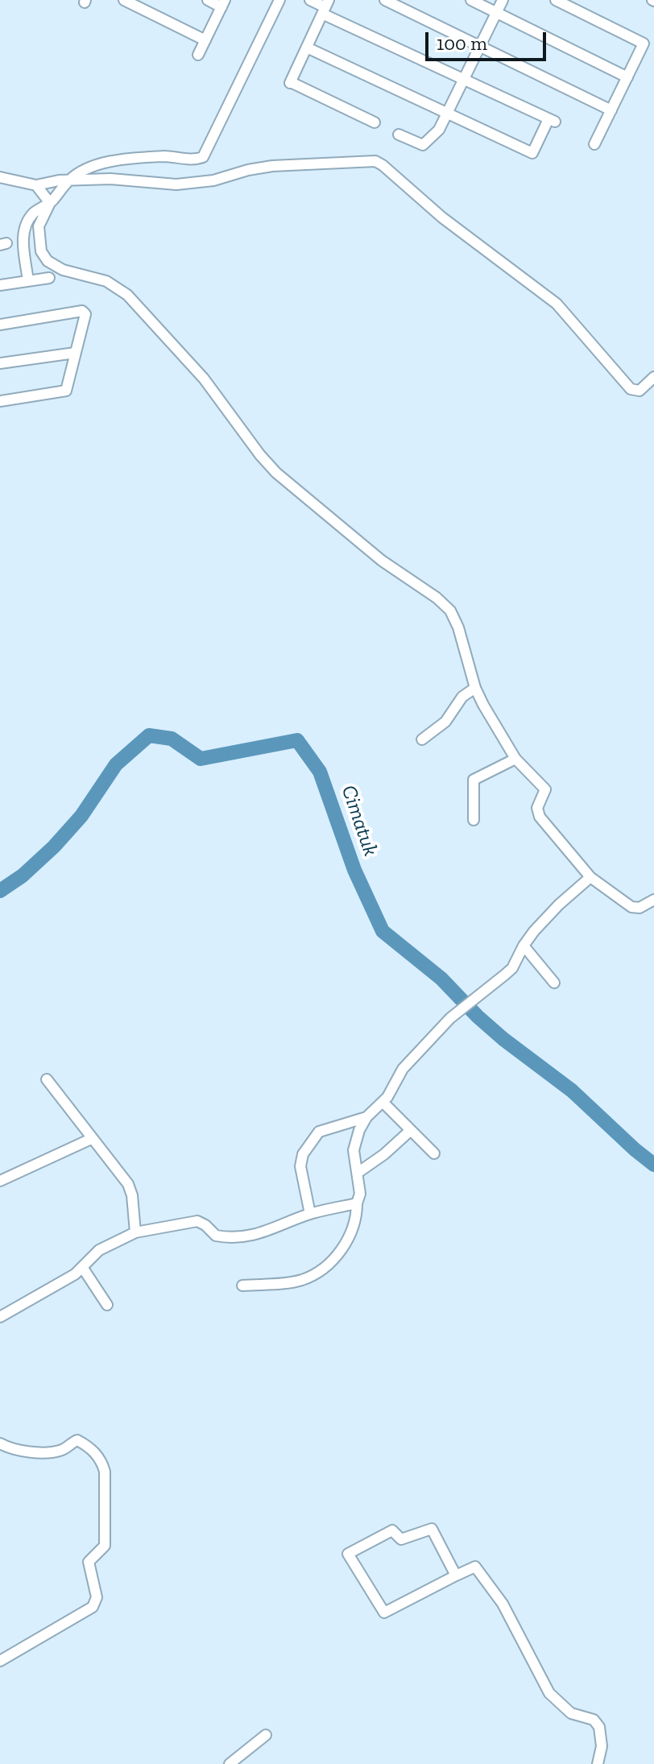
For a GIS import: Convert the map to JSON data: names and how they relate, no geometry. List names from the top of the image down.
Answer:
{
  "water": ["Cimatuk"],
  "scale_bar": "100 m"
}
